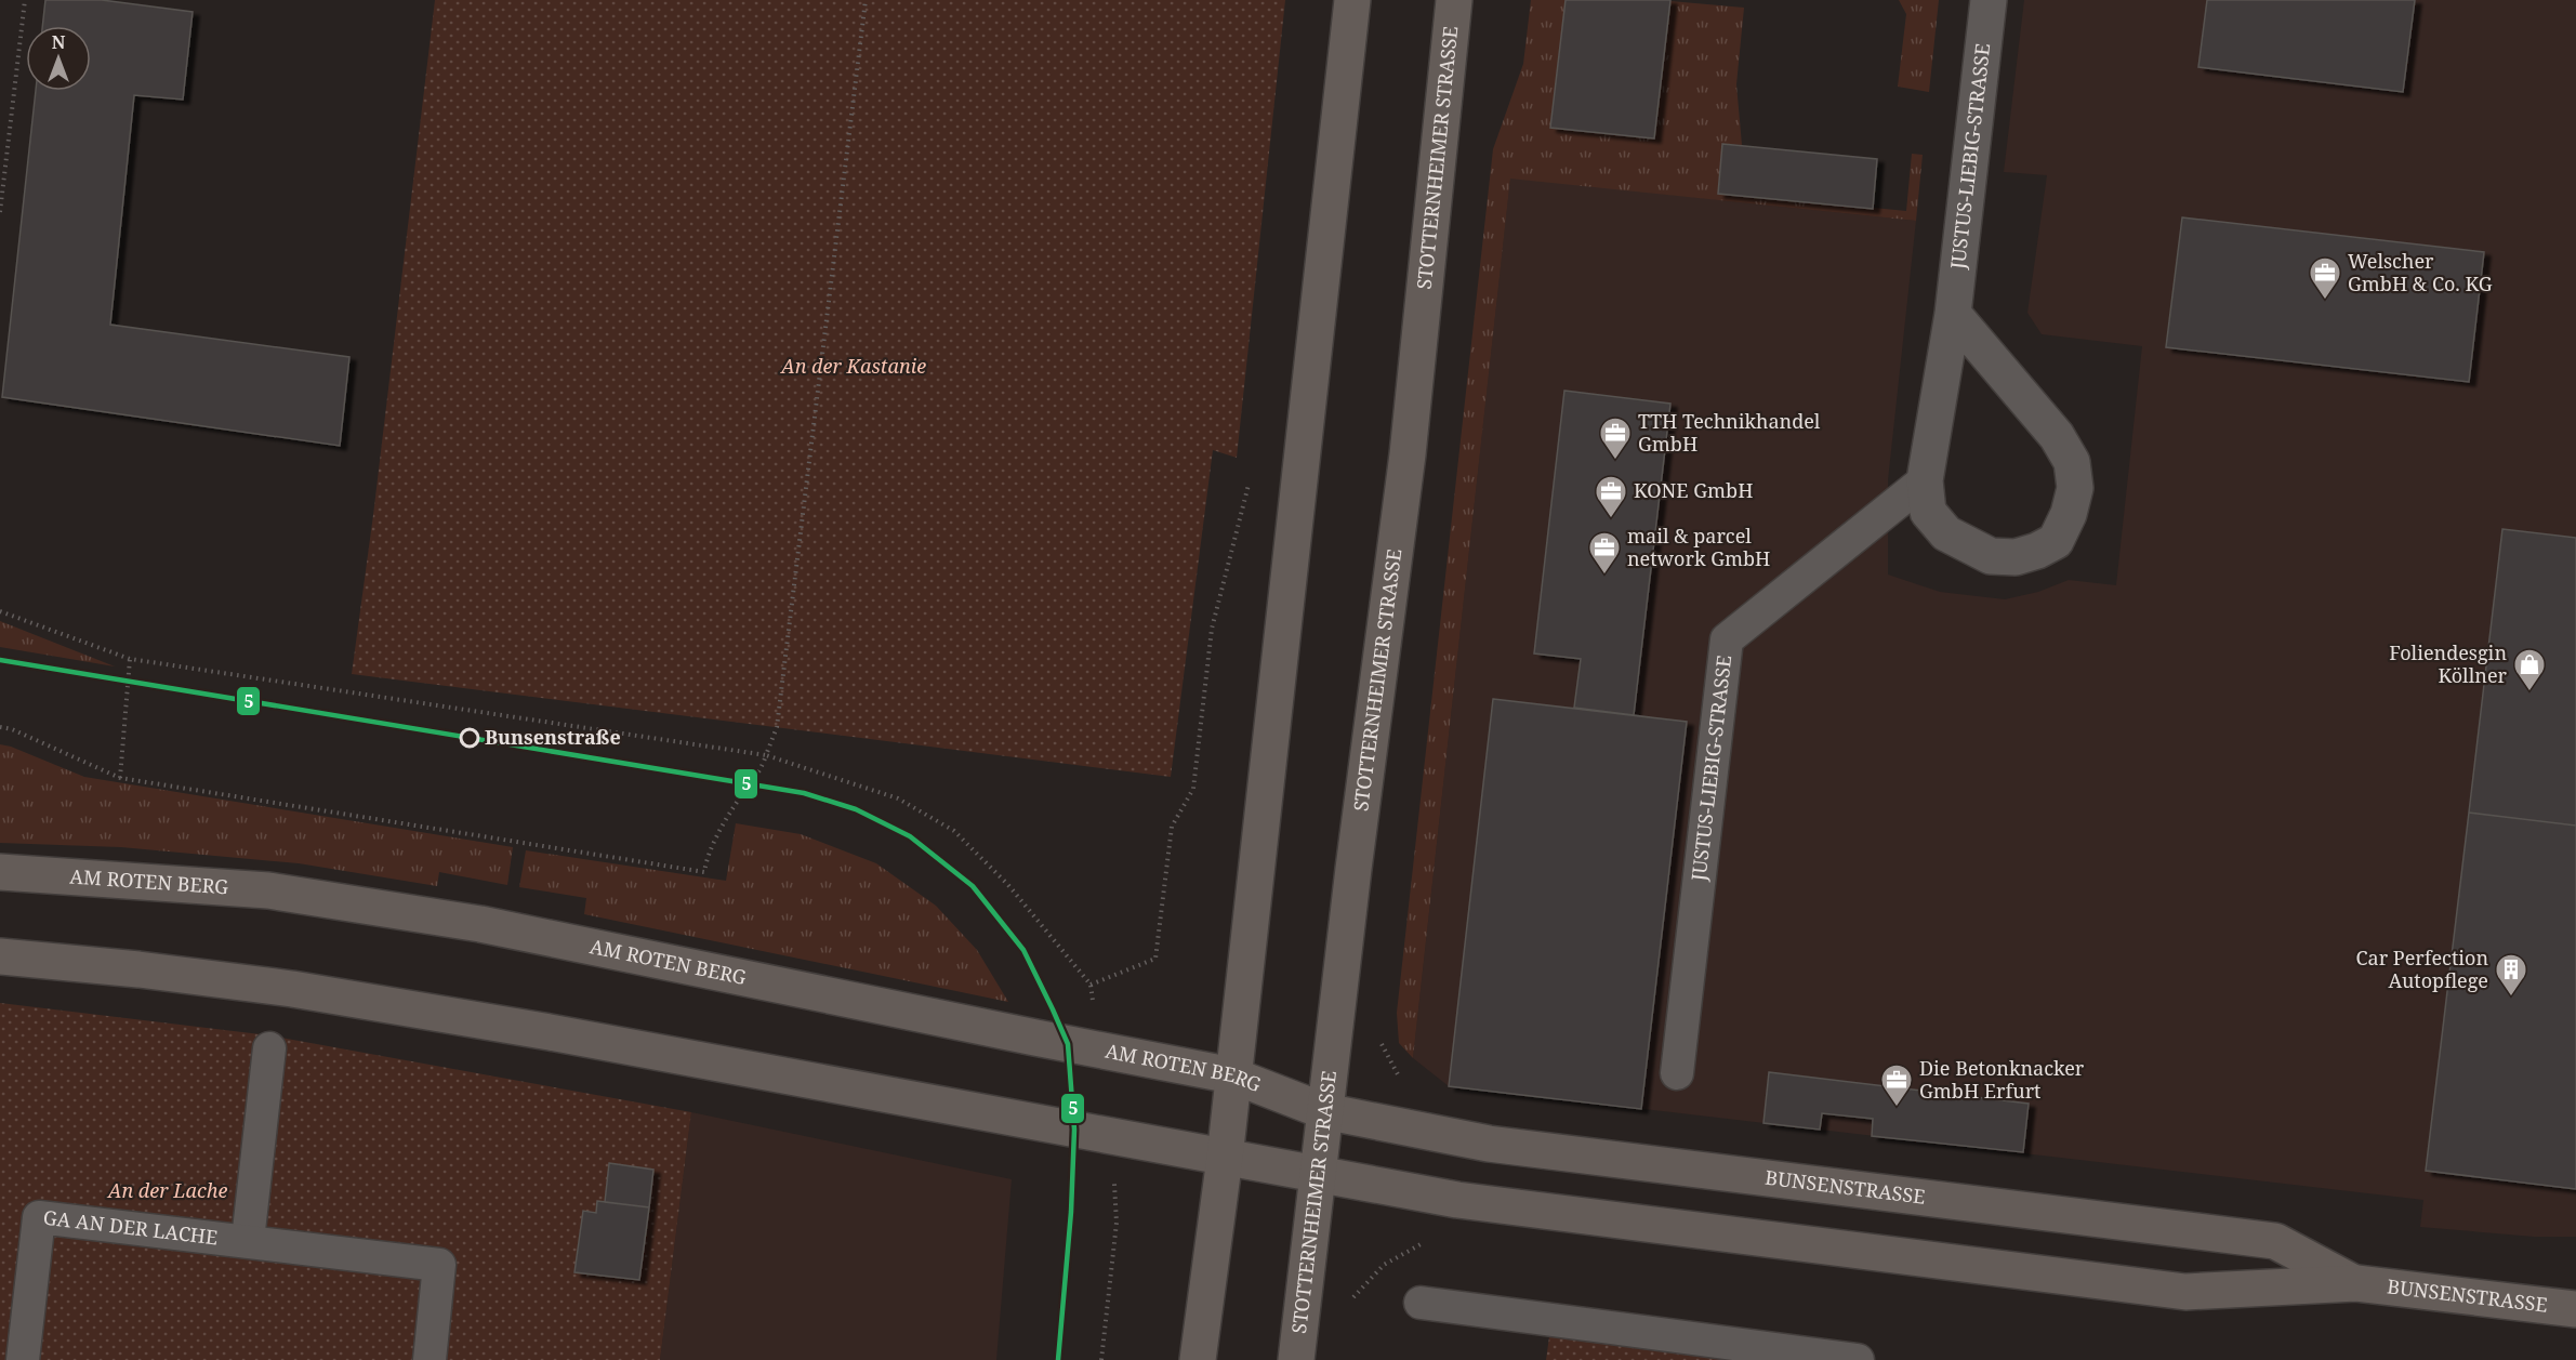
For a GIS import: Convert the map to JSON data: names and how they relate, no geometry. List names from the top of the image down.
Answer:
{
  "streets": {
    "main road": ["STOTTERNHEIMER STRASSE", "AM ROTEN BERG", "BUNSENSTRASSE"],
    "street": ["JUSTUS-LIEBIG-STRASSE"],
    "lane": ["GA AN DER LACHE"]
  },
  "crossings": [
    ["STOTTERNHEIMER STRASSE", "AM ROTEN BERG"],
    ["STOTTERNHEIMER STRASSE", "BUNSENSTRASSE"],
    ["AM ROTEN BERG", "BUNSENSTRASSE"]
  ],
  "parks": ["An der Kastanie", "An der Lache"],
  "places": {
    "office": [
      "Welscher GmbH & Co. KG",
      "TTH Technikhandel GmbH",
      "KONE GmbH",
      "mail & parcel network GmbH",
      "Die Betonknacker GmbH Erfurt"
    ],
    "shop": ["Foliendesgin Köllner"],
    "other": ["Bunsenstraße"],
    "building": ["Car Perfection Autopflege"]
  },
  "lines": ["transit line 5"],
  "north": "top"
}
